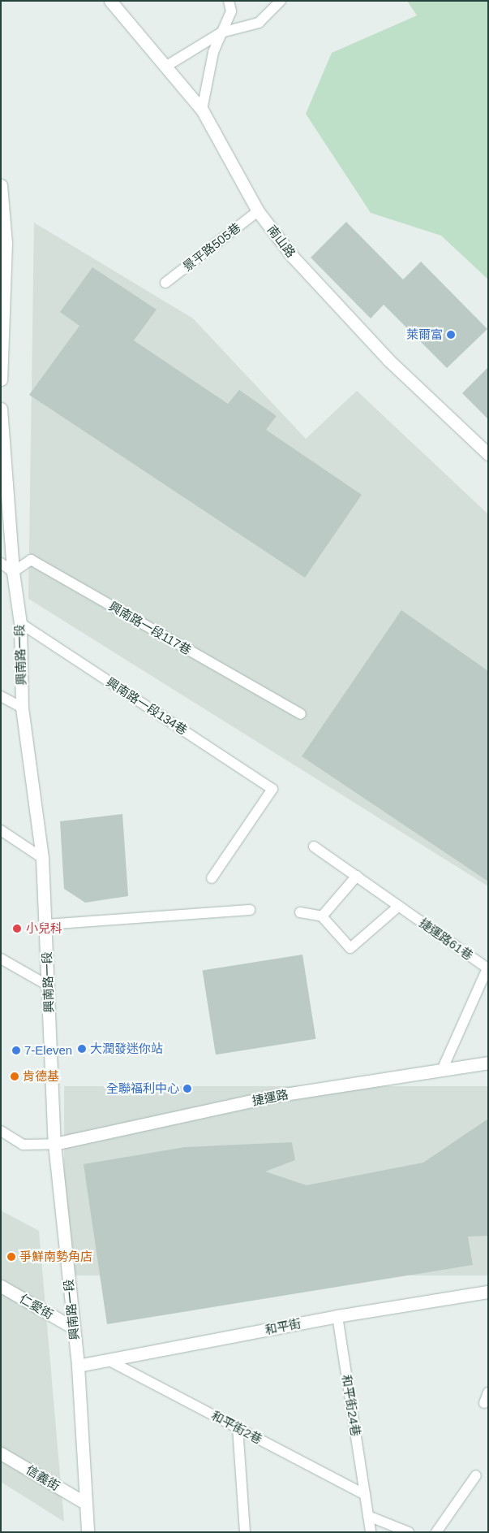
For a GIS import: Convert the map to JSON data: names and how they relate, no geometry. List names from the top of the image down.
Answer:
{
  "streets": {
    "street": [
      "南山路",
      "興南路一段",
      "捷運路",
      "仁愛街",
      "和平街",
      "信義街"
    ],
    "lane": [
      "景平路505巷",
      "興南路一段117巷",
      "興南路一段134巷",
      "捷運路61巷",
      "和平街24巷",
      "和平街2巷"
    ]
  },
  "crossings": [
    ["南山路", "景平路505巷"],
    ["興南路一段117巷", "興南路一段"],
    ["興南路一段", "興南路一段134巷"],
    ["興南路一段", "捷運路"],
    ["興南路一段", "仁愛街"],
    ["興南路一段", "和平街"],
    ["興南路一段", "信義街"],
    ["捷運路61巷", "捷運路"],
    ["和平街", "和平街24巷"],
    ["和平街", "和平街2巷"],
    ["和平街24巷", "和平街2巷"]
  ],
  "places": [
    "萊爾富",
    "小兒科",
    "大潤發迷你站",
    "7-Eleven",
    "肯德基",
    "全聯福利中心",
    "爭鮮南勢角店"
  ]
}
